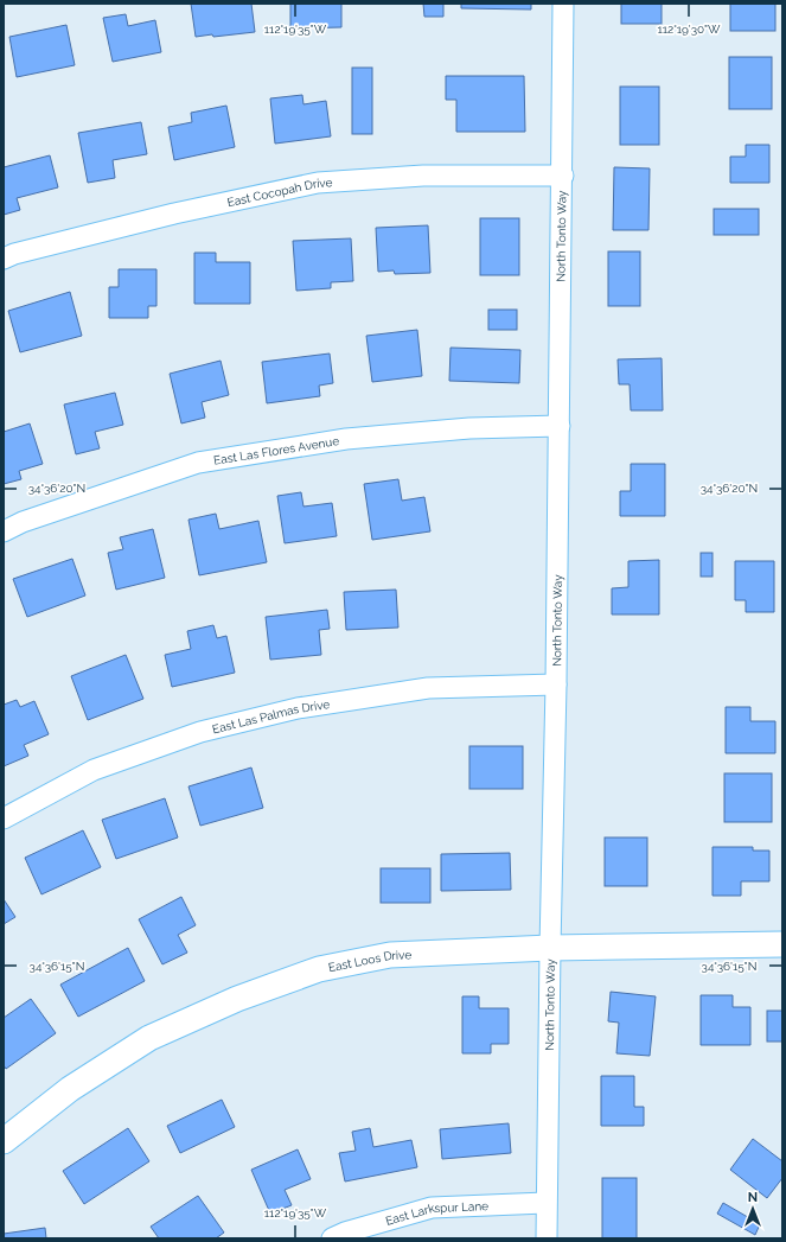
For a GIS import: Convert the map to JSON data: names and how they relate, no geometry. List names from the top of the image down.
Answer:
{
  "streets": {
    "street": [
      "East Cocopah Drive",
      "North Tonto Way",
      "East Las Flores Avenue",
      "East Las Palmas Drive",
      "East Loos Drive",
      "East Larkspur Lane"
    ]
  },
  "crossings": [
    ["East Cocopah Drive", "North Tonto Way"],
    ["North Tonto Way", "East Las Flores Avenue"],
    ["North Tonto Way", "East Las Palmas Drive"],
    ["North Tonto Way", "East Loos Drive"],
    ["North Tonto Way", "East Larkspur Lane"]
  ],
  "north": "top",
  "coordinates": [
    "112°19'35\"W",
    "112°19'30\"W",
    "34°36'20\"N",
    "34°36'15\"N"
  ]
}
